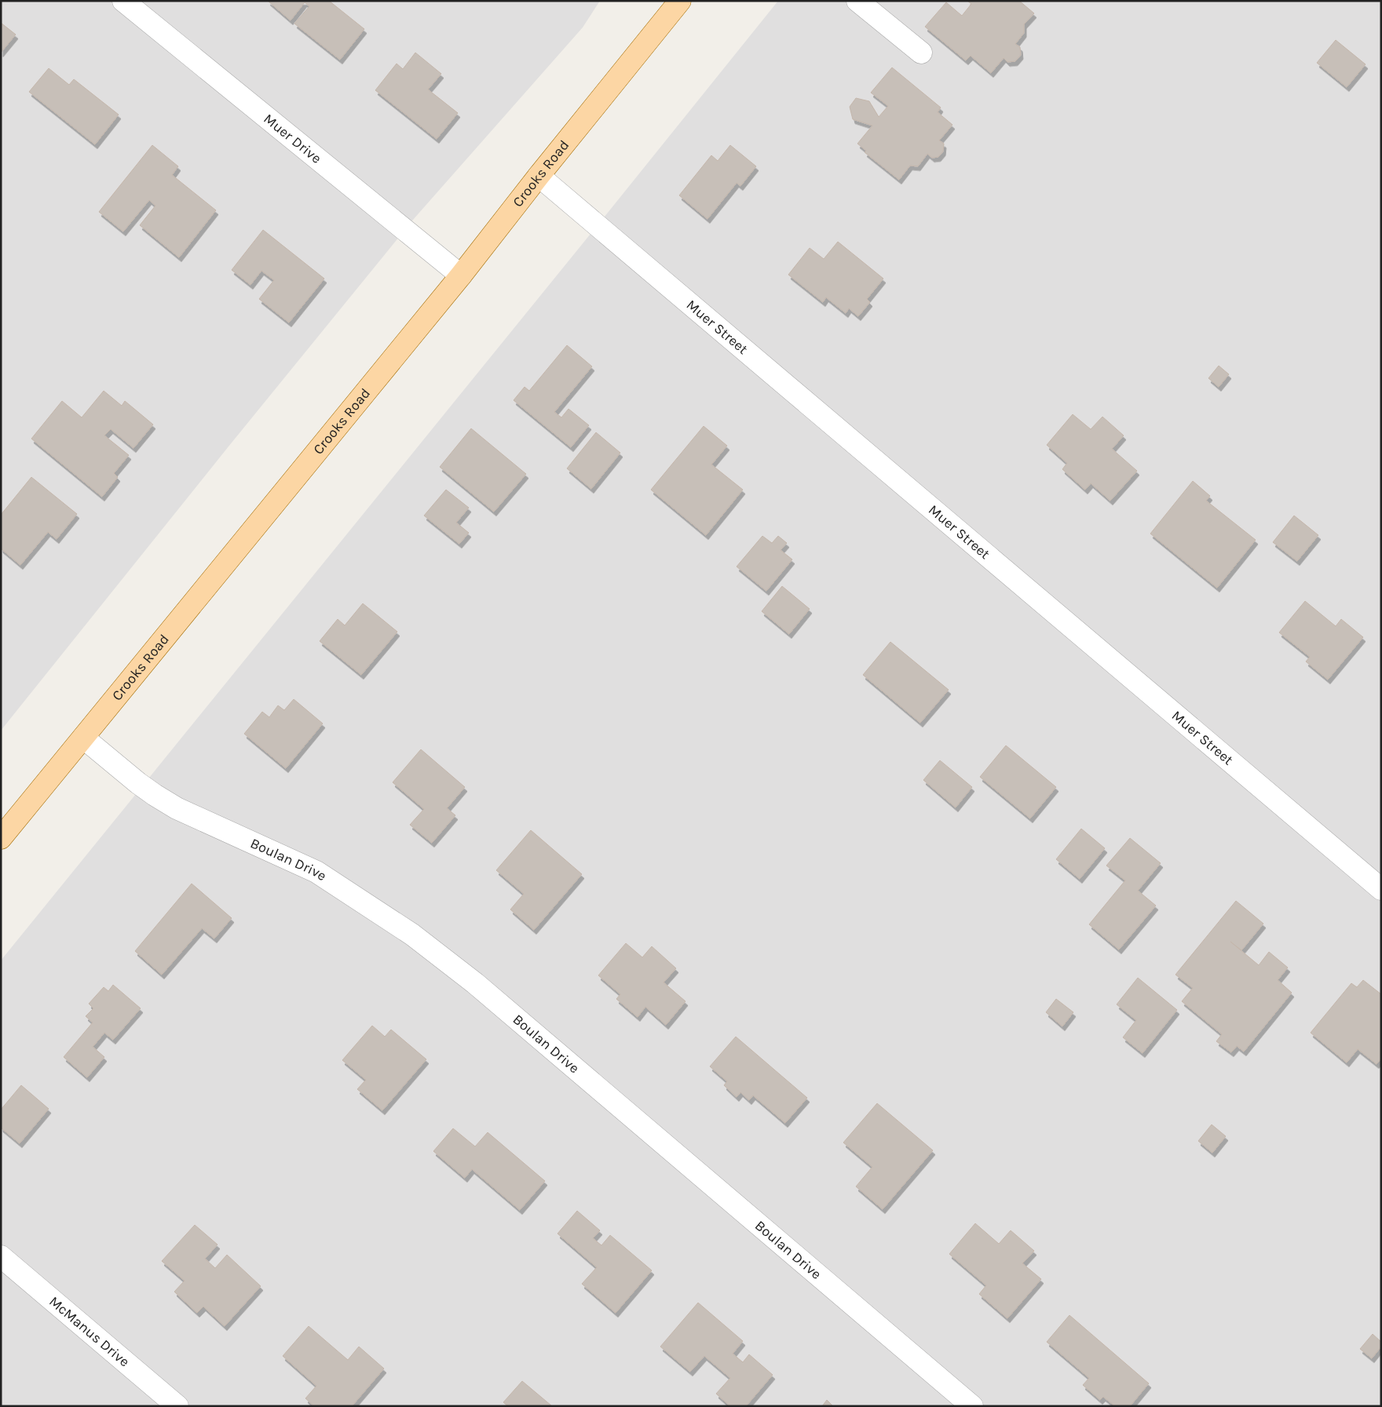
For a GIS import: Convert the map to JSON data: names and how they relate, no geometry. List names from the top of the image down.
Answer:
{
  "streets": {
    "main road": ["Crooks Road"],
    "street": [
      "Muer Drive",
      "Muer Street",
      "Boulan Drive",
      "McManus Drive"
    ]
  },
  "crossings": [
    ["Muer Drive", "Crooks Road"],
    ["Crooks Road", "Muer Street"],
    ["Crooks Road", "Boulan Drive"]
  ]
}
